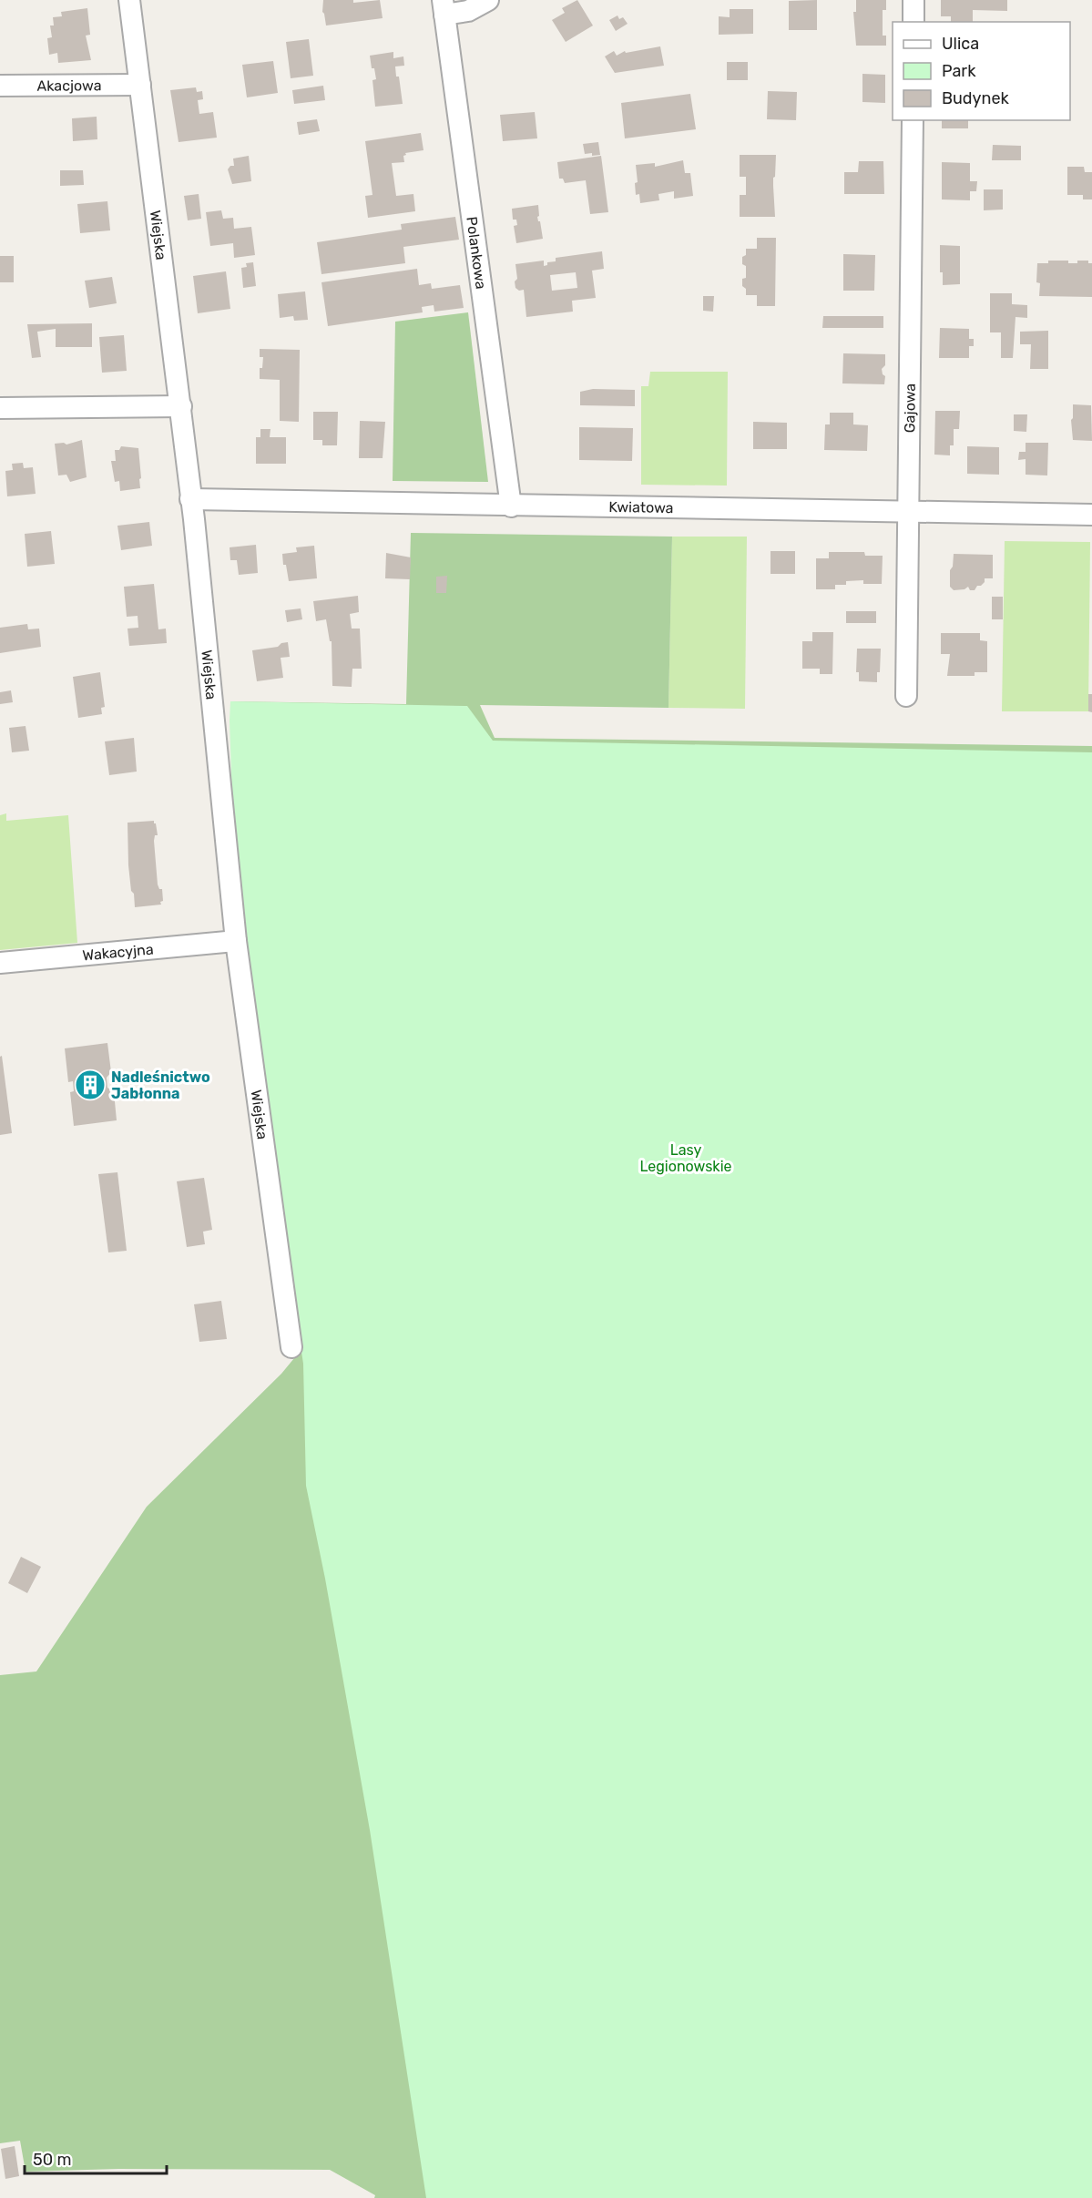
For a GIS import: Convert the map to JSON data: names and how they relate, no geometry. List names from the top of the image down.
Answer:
{
  "streets": {
    "street": [
      "Akacjowa",
      "Wiejska",
      "Polankowa",
      "Gajowa",
      "Kwiatowa",
      "Wakacyjna"
    ]
  },
  "crossings": [
    ["Akacjowa", "Wiejska"],
    ["Wiejska", "Kwiatowa"],
    ["Wiejska", "Wakacyjna"],
    ["Polankowa", "Kwiatowa"],
    ["Gajowa", "Kwiatowa"]
  ],
  "parks": ["Lasy Legionowskie"],
  "places": {
    "building": ["Nadleśnictwo Jabłonna"]
  },
  "legend": ["Ulica", "Park", "Budynek"],
  "scale_bar": "50 m"
}
